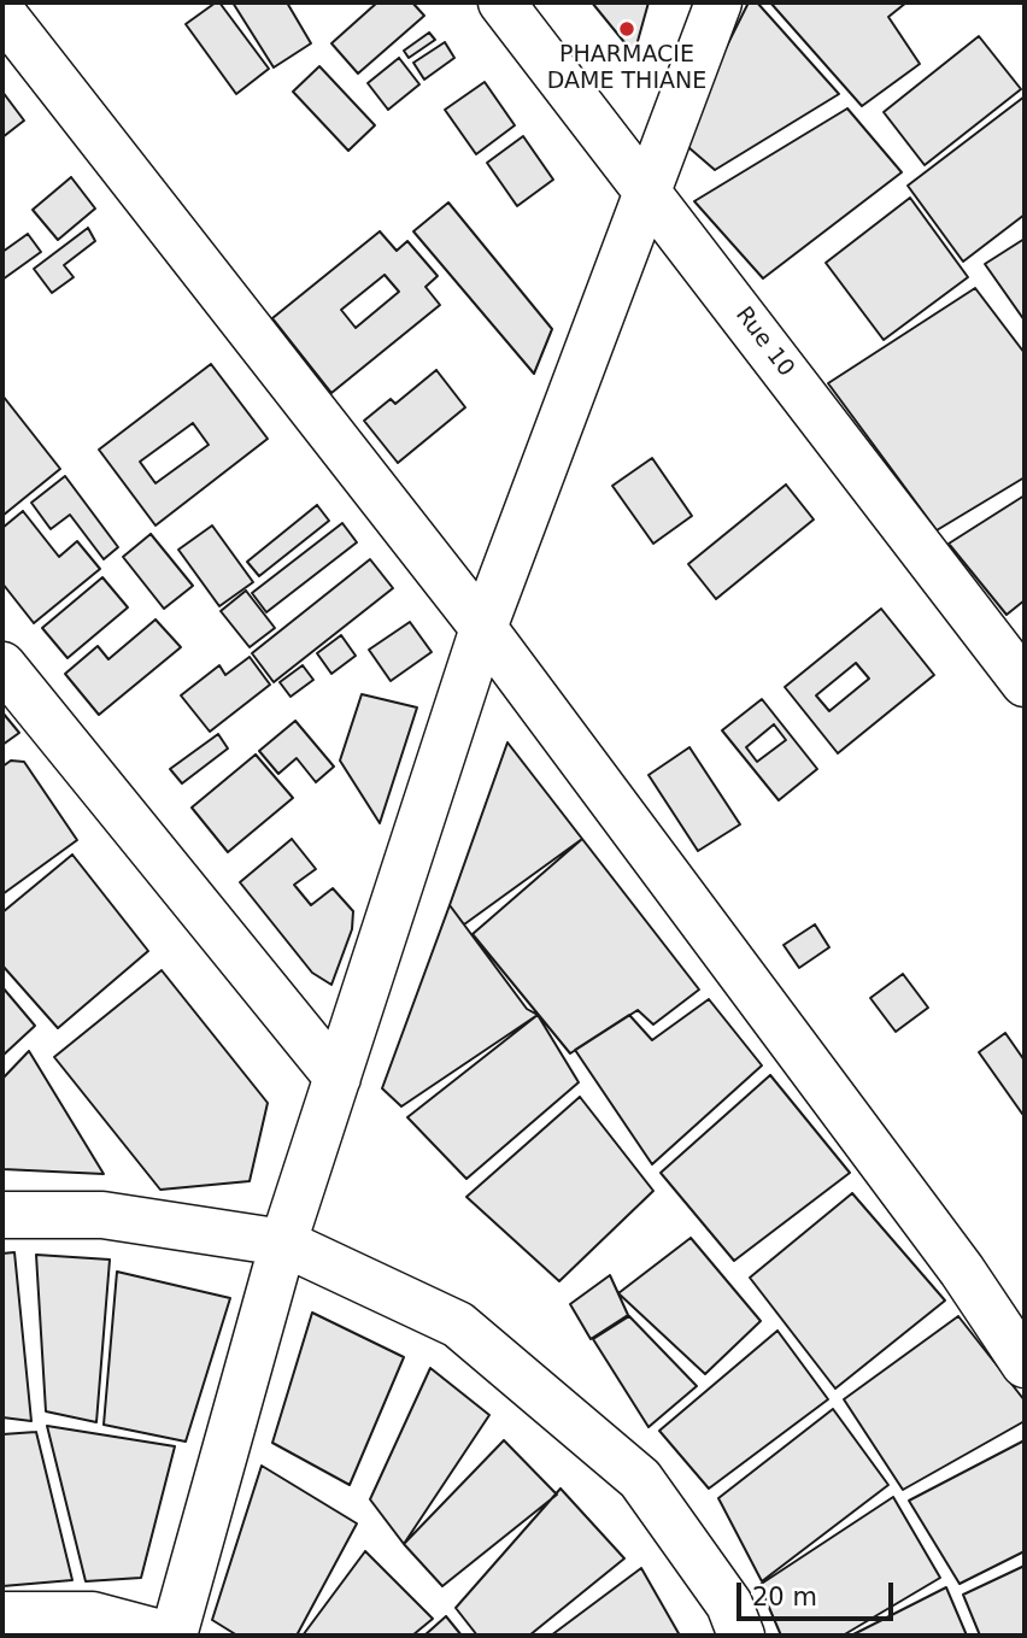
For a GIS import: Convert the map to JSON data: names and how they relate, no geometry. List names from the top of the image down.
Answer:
{
  "streets": {
    "street": ["Rue 10"]
  },
  "places": ["PHARMACIE DAME THIANE"],
  "scale_bar": "20 m"
}
